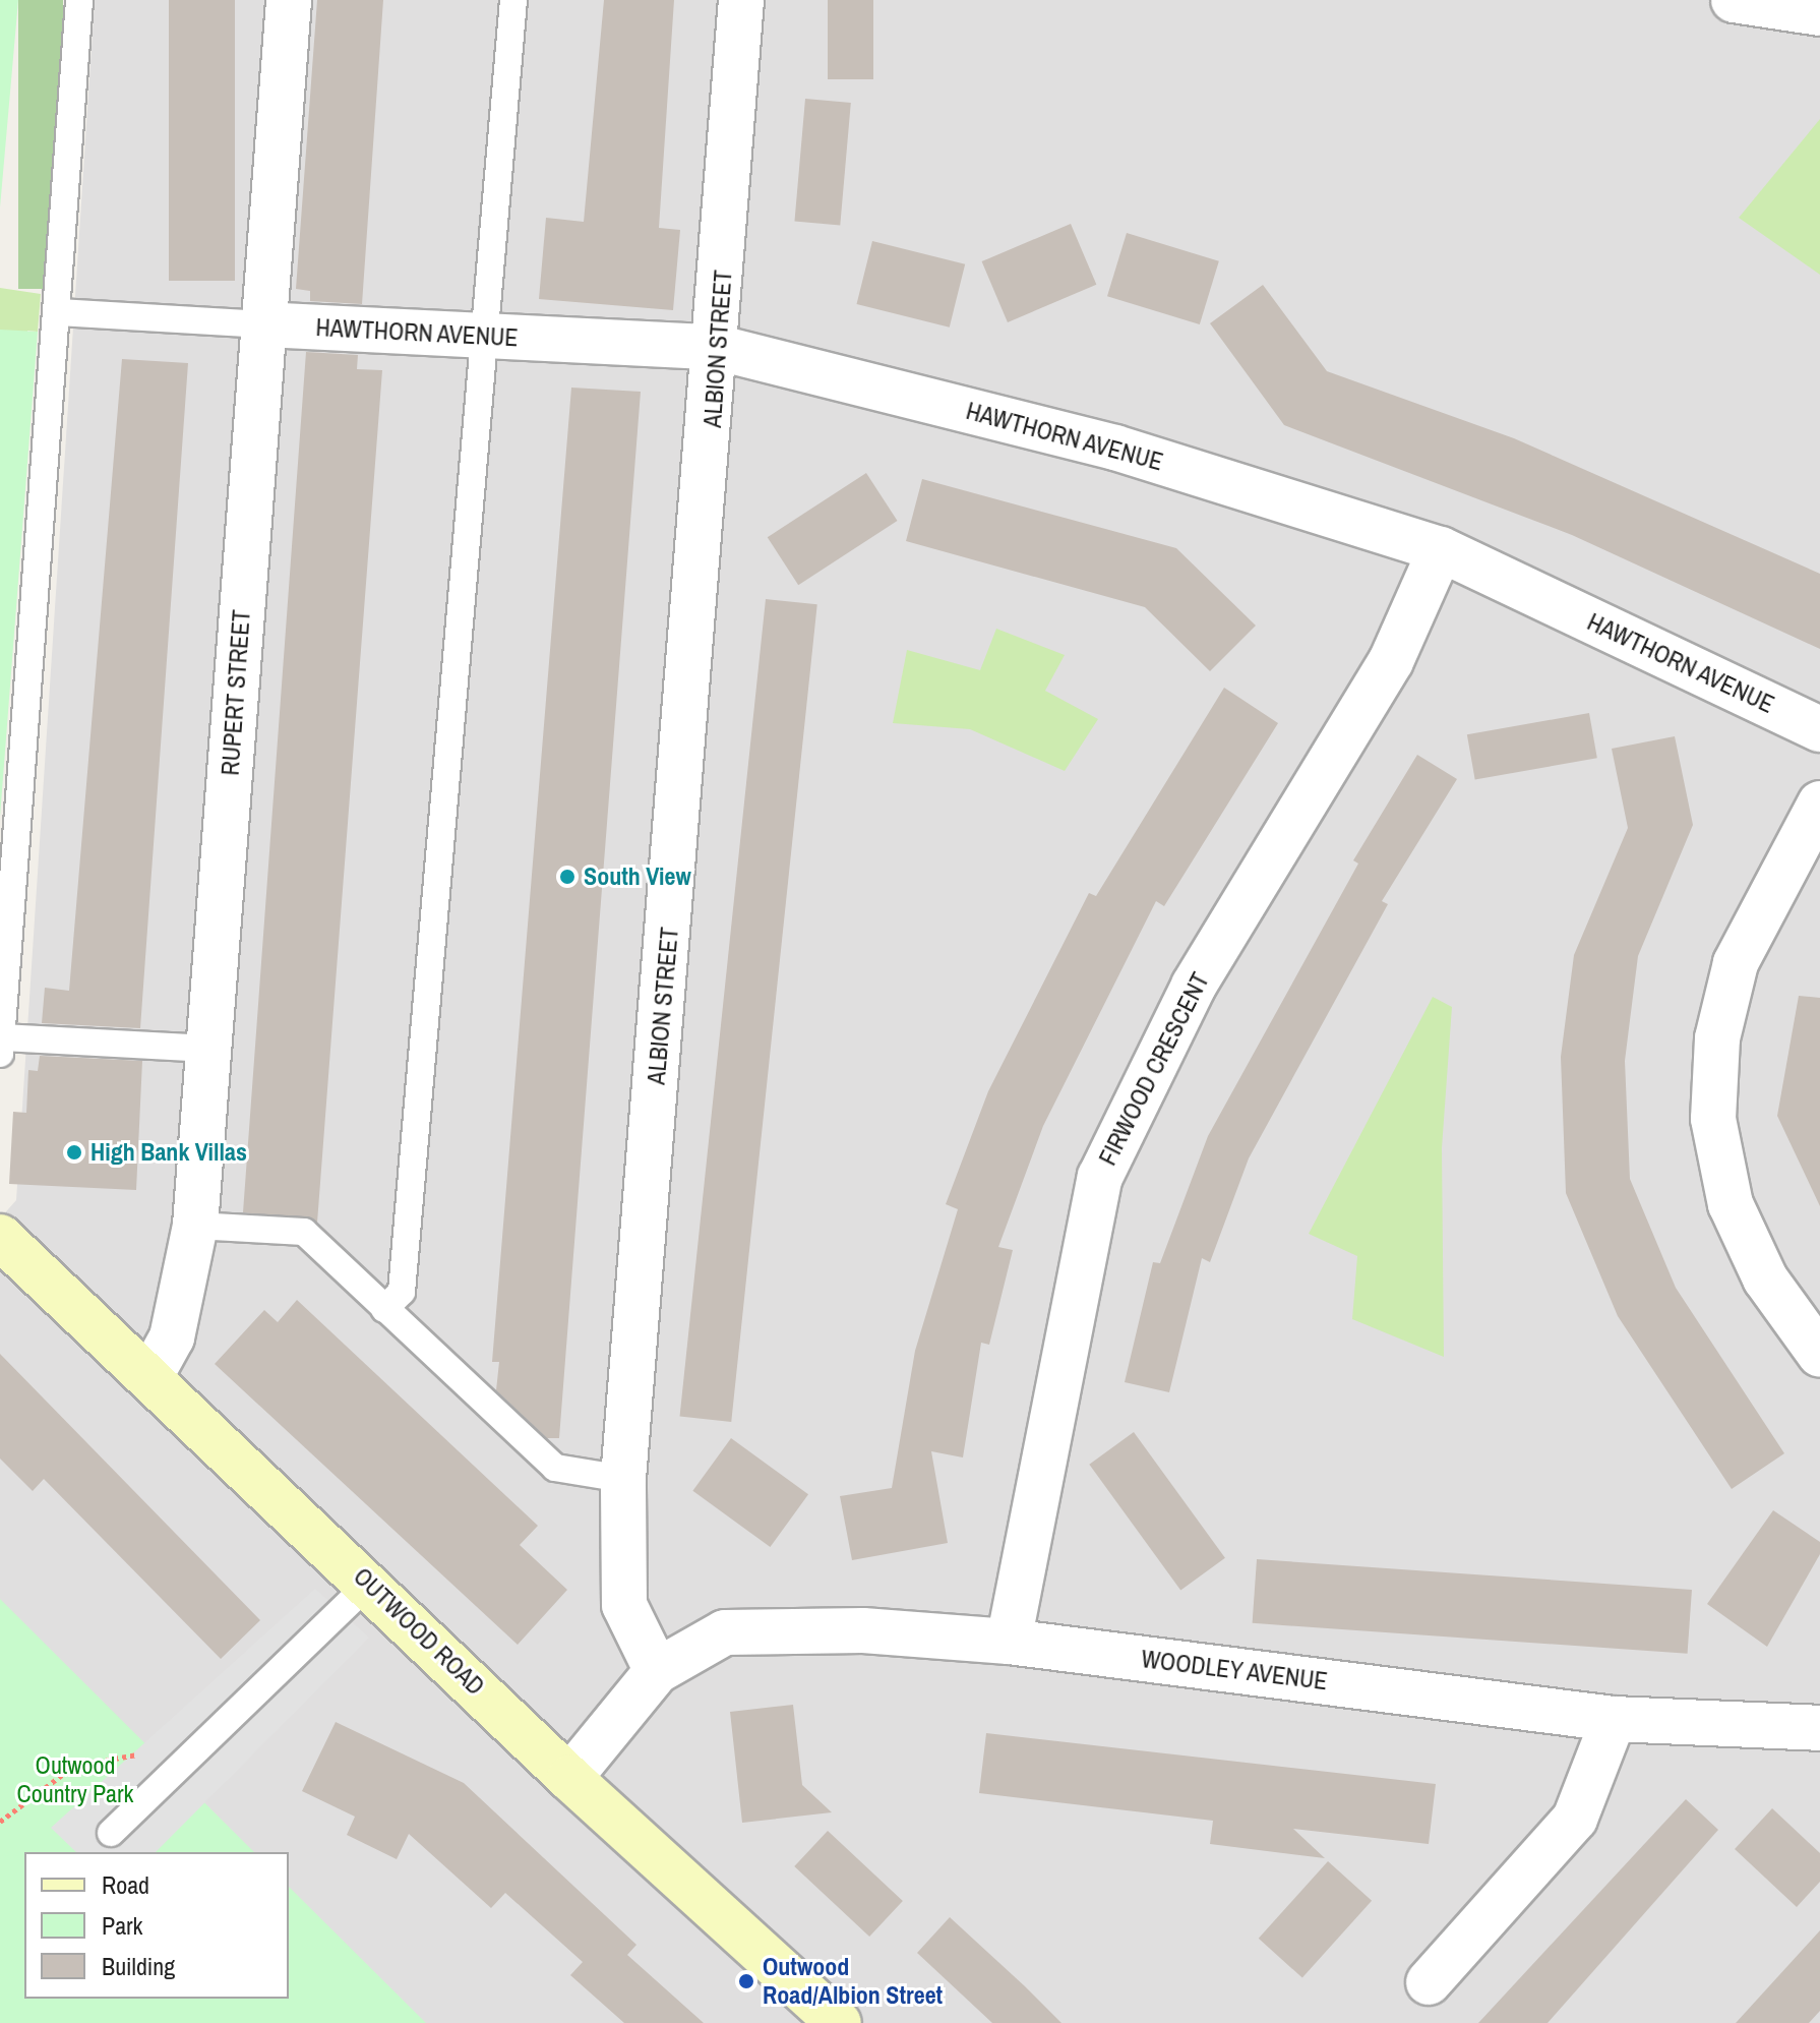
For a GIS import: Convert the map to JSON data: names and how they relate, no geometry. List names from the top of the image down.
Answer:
{
  "streets": {
    "street": [
      "HAWTHORN AVENUE",
      "ALBION STREET",
      "RUPERT STREET",
      "FIRWOOD CRESCENT",
      "OUTWOOD ROAD",
      "WOODLEY AVENUE"
    ]
  },
  "crossings": [
    ["HAWTHORN AVENUE", "ALBION STREET"],
    ["HAWTHORN AVENUE", "RUPERT STREET"],
    ["HAWTHORN AVENUE", "FIRWOOD CRESCENT"],
    ["ALBION STREET", "WOODLEY AVENUE"],
    ["RUPERT STREET", "OUTWOOD ROAD"],
    ["FIRWOOD CRESCENT", "WOODLEY AVENUE"]
  ],
  "parks": ["Outwood Country Park"],
  "places": ["South View", "High Bank Villas", "Outwood Road/Albion Street"],
  "legend": ["Road", "Park", "Building"]
}
